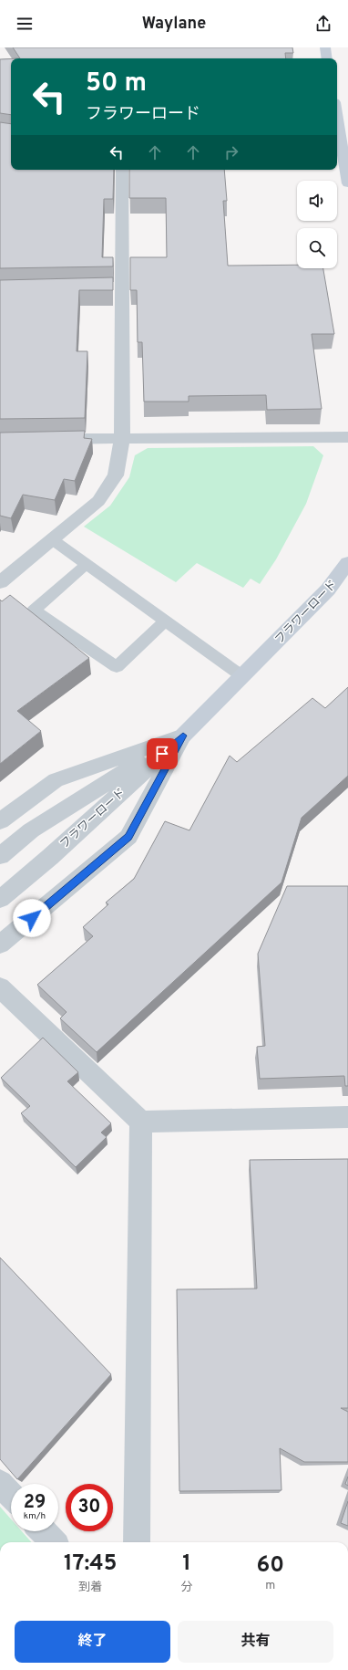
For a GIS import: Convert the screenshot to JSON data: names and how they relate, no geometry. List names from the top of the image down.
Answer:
{
  "streets": {
    "street": ["フラワーロード"]
  },
  "page": {
    "header": "Waylane",
    "turn": ["50 m", "フラワーロード"],
    "speed": "29 km/h",
    "limit": "30",
    "eta": [
      "17:45",
      "到着",
      "1",
      "分",
      "60",
      "m"
    ],
    "buttons": ["終了", "共有"]
  }
}
